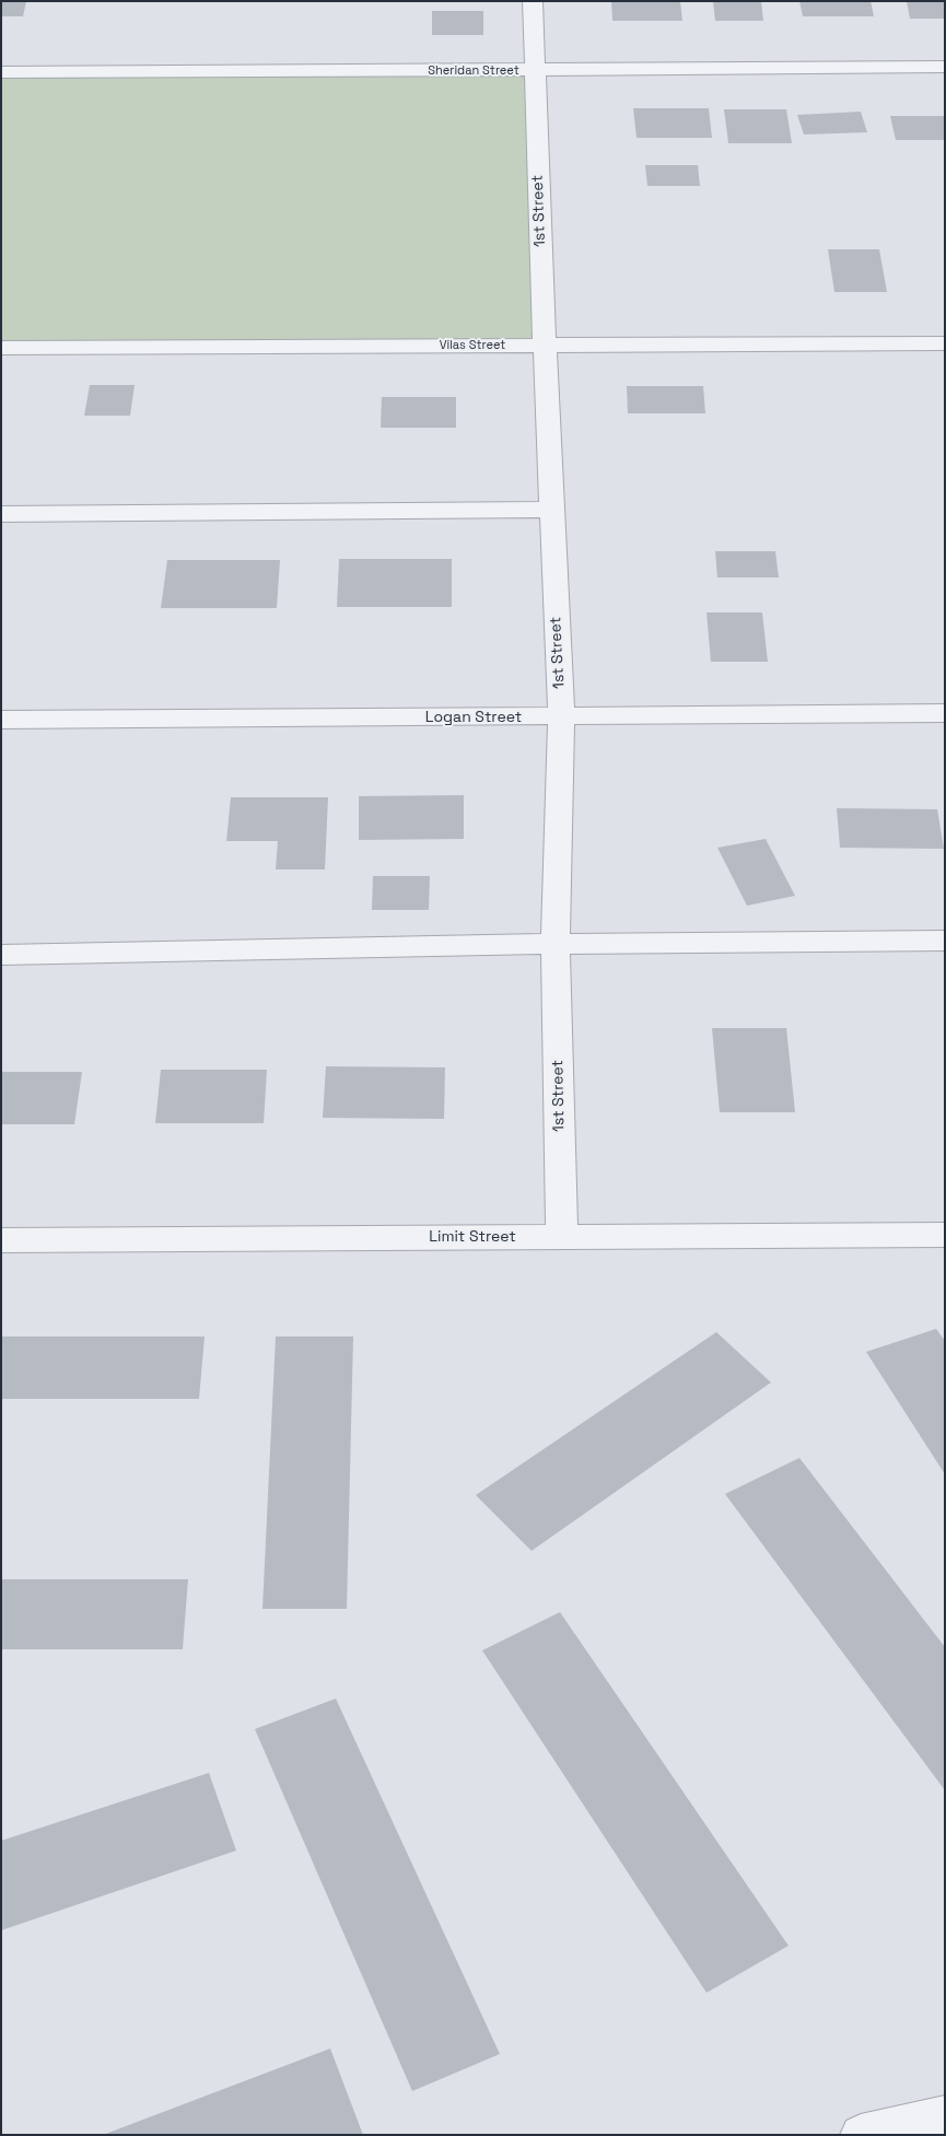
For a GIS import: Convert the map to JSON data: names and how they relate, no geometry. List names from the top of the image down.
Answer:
{
  "streets": {
    "street": [
      "Sheridan Street",
      "1st Street",
      "Vilas Street",
      "Logan Street",
      "Limit Street"
    ]
  },
  "crossings": [
    ["Sheridan Street", "1st Street"],
    ["1st Street", "Vilas Street"],
    ["1st Street", "Logan Street"],
    ["1st Street", "Limit Street"]
  ]
}
